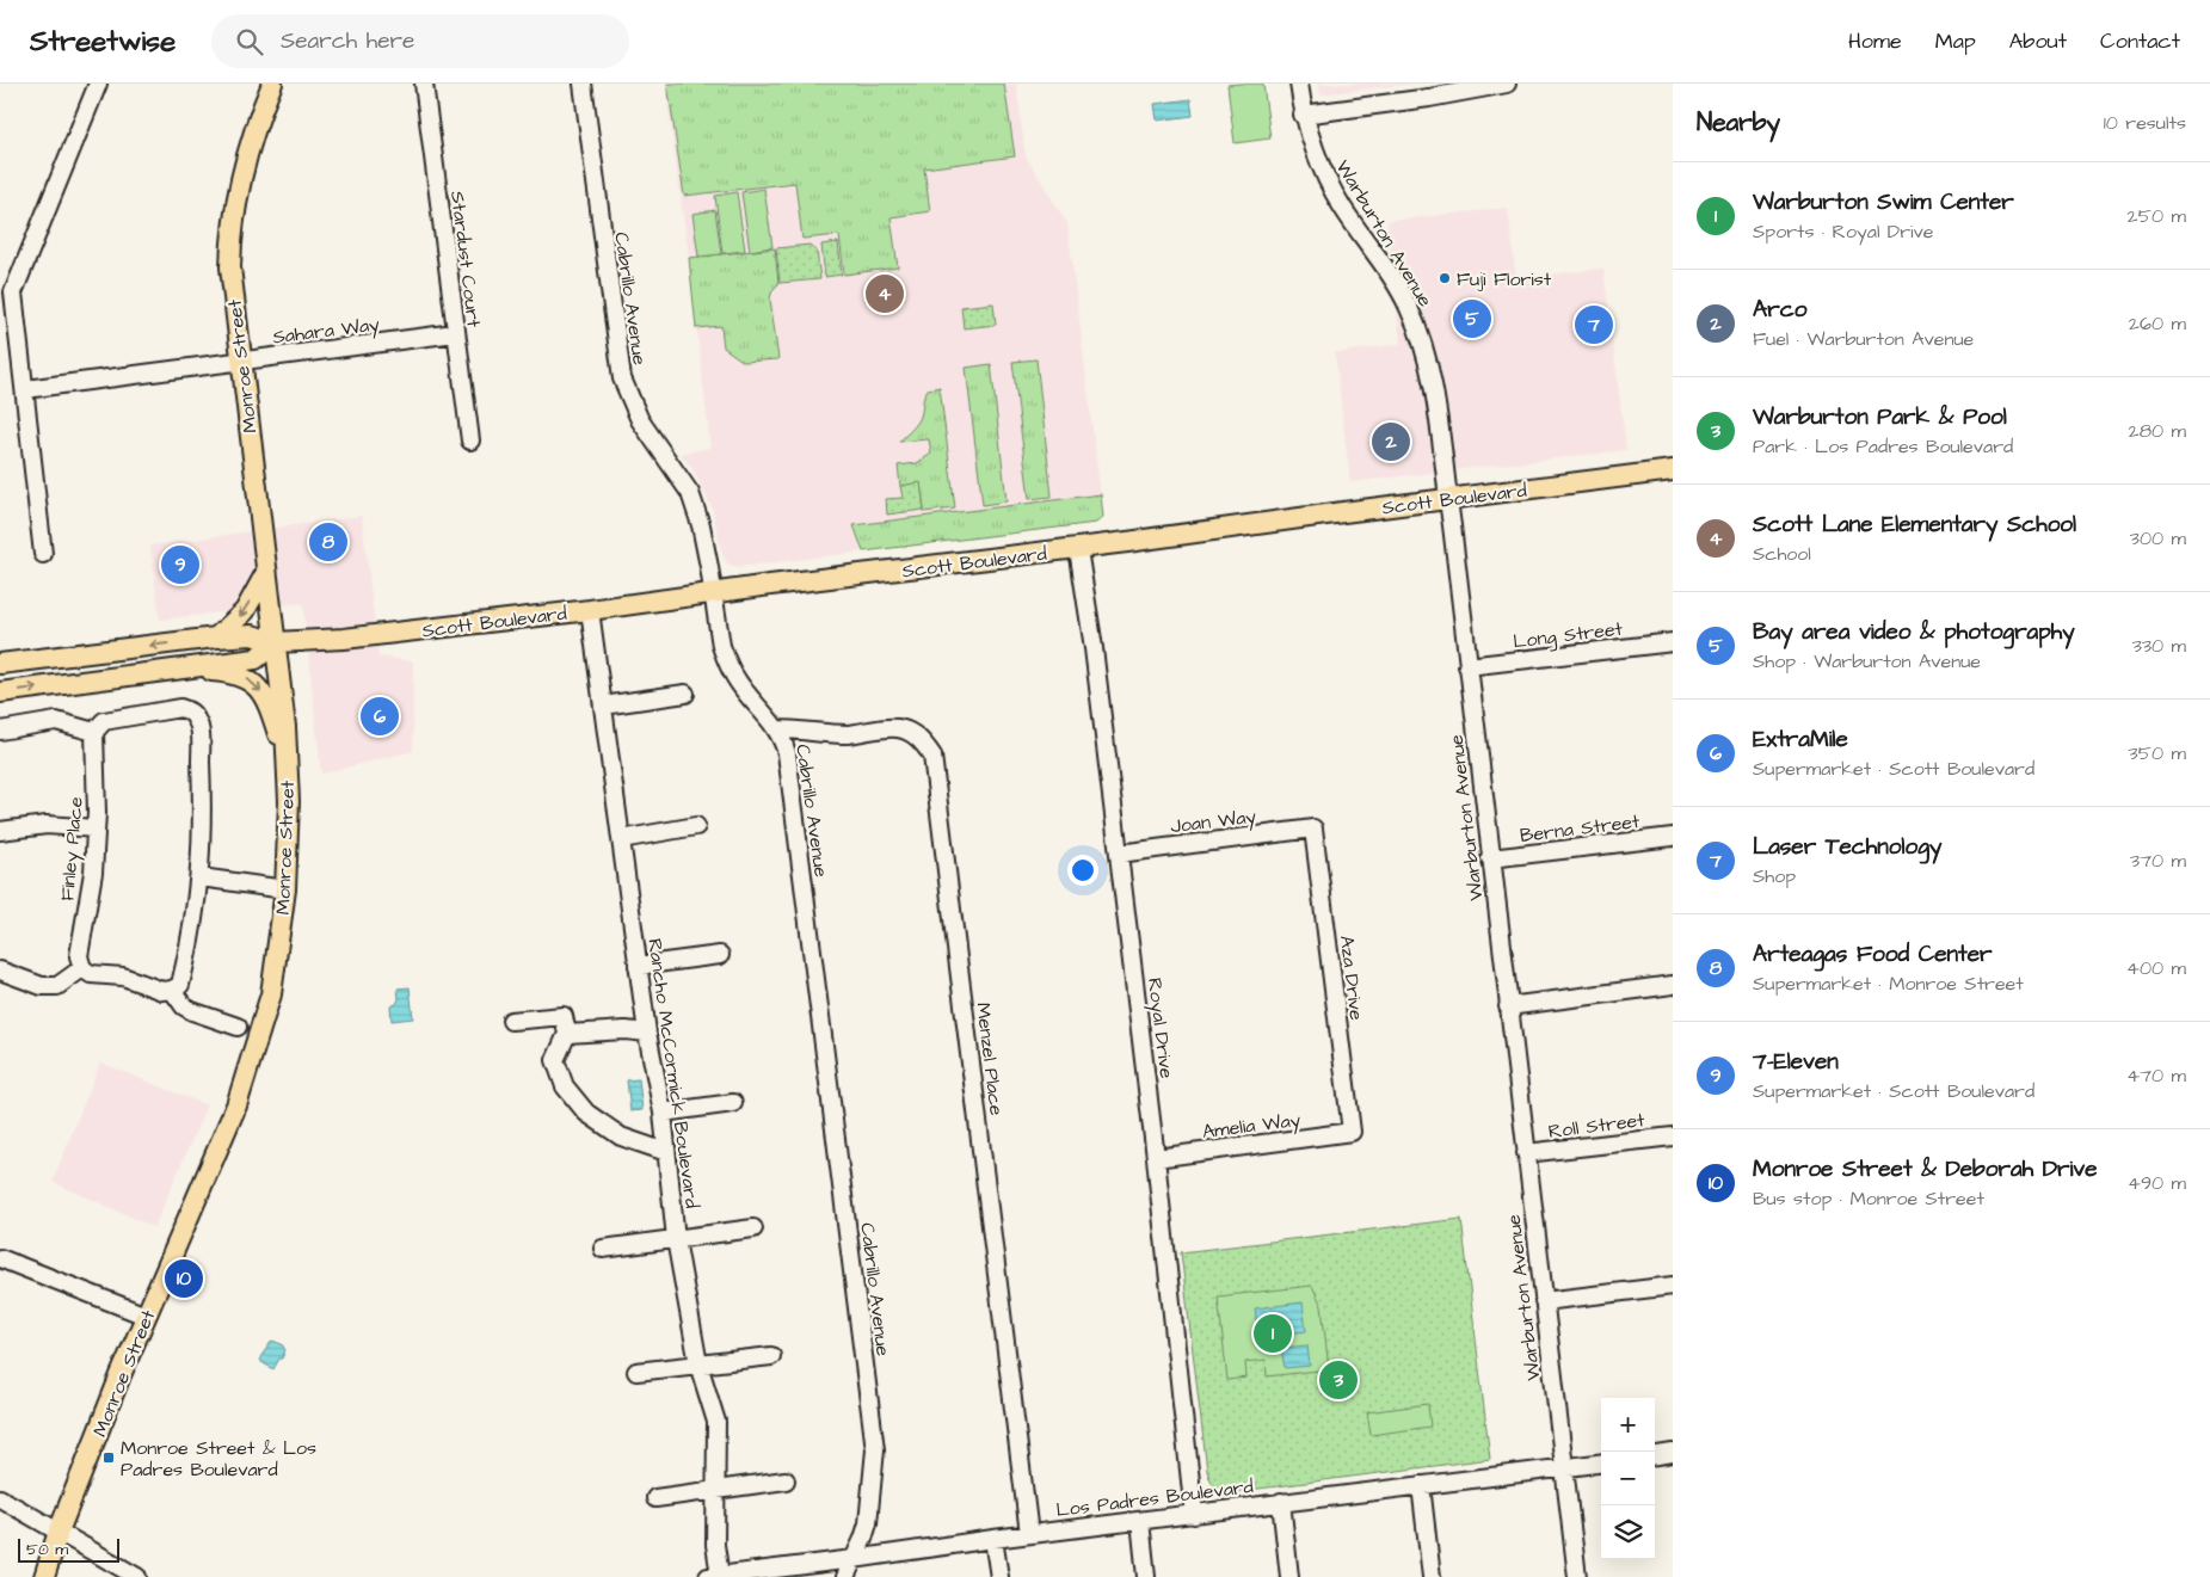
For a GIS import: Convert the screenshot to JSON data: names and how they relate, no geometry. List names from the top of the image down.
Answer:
{
  "streets": {
    "main road": ["Monroe Street", "Scott Boulevard"],
    "street": [
      "Warburton Avenue",
      "Stardust Court",
      "Cabrillo Avenue",
      "Sahara Way",
      "Long Street",
      "Joan Way",
      "Berna Street",
      "Finley Place",
      "Aza Drive",
      "Royal Drive",
      "Menzel Place",
      "Rancho McCormick Boulevard",
      "Amelia Way",
      "Roll Street",
      "Los Padres Boulevard"
    ]
  },
  "crossings": [
    ["Warburton Avenue", "Scott Boulevard"],
    ["Warburton Avenue", "Long Street"],
    ["Warburton Avenue", "Berna Street"],
    ["Warburton Avenue", "Roll Street"],
    ["Warburton Avenue", "Los Padres Boulevard"],
    ["Stardust Court", "Sahara Way"],
    ["Cabrillo Avenue", "Scott Boulevard"],
    ["Cabrillo Avenue", "Menzel Place"],
    ["Cabrillo Avenue", "Los Padres Boulevard"],
    ["Sahara Way", "Monroe Street"],
    ["Monroe Street", "Scott Boulevard"],
    ["Scott Boulevard", "Royal Drive"],
    ["Scott Boulevard", "Rancho McCormick Boulevard"],
    ["Joan Way", "Aza Drive"],
    ["Joan Way", "Royal Drive"],
    ["Aza Drive", "Amelia Way"],
    ["Royal Drive", "Amelia Way"],
    ["Royal Drive", "Los Padres Boulevard"],
    ["Menzel Place", "Los Padres Boulevard"],
    ["Rancho McCormick Boulevard", "Los Padres Boulevard"]
  ],
  "places": {
    "other": ["Fuji Florist"],
    "transit": ["Monroe Street & Los Padres Boulevard"]
  },
  "scale_bar": "50 m",
  "page": {
    "header": "Streetwise",
    "search": "Search here",
    "nav": [
      "Home",
      "Map",
      "About",
      "Contact"
    ],
    "heading": ["Nearby", "10 results"],
    "list": [
      {
        "mark": "1",
        "name": "Warburton Swim Center",
        "note": "Sports · Royal Drive",
        "value": "250 m"
      },
      {
        "mark": "2",
        "name": "Arco",
        "note": "Fuel · Warburton Avenue",
        "value": "260 m"
      },
      {
        "mark": "3",
        "name": "Warburton Park & Pool",
        "note": "Park · Los Padres Boulevard",
        "value": "280 m"
      },
      {
        "mark": "4",
        "name": "Scott Lane Elementary School",
        "note": "School",
        "value": "300 m"
      },
      {
        "mark": "5",
        "name": "Bay area video & photography",
        "note": "Shop · Warburton Avenue",
        "value": "330 m"
      },
      {
        "mark": "6",
        "name": "ExtraMile",
        "note": "Supermarket · Scott Boulevard",
        "value": "350 m"
      },
      {
        "mark": "7",
        "name": "Laser Technology",
        "note": "Shop",
        "value": "370 m"
      },
      {
        "mark": "8",
        "name": "Arteagas Food Center",
        "note": "Supermarket · Monroe Street",
        "value": "400 m"
      },
      {
        "mark": "9",
        "name": "7-Eleven",
        "note": "Supermarket · Scott Boulevard",
        "value": "470 m"
      },
      {
        "mark": "10",
        "name": "Monroe Street & Deborah Drive",
        "note": "Bus stop · Monroe Street",
        "value": "490 m"
      }
    ],
    "pins": [
      "4",
      "5",
      "7",
      "2",
      "8",
      "9",
      "6",
      "10",
      "1",
      "3"
    ],
    "map_buttons": ["+", "−"],
    "scale": "50 m"
  }
}
